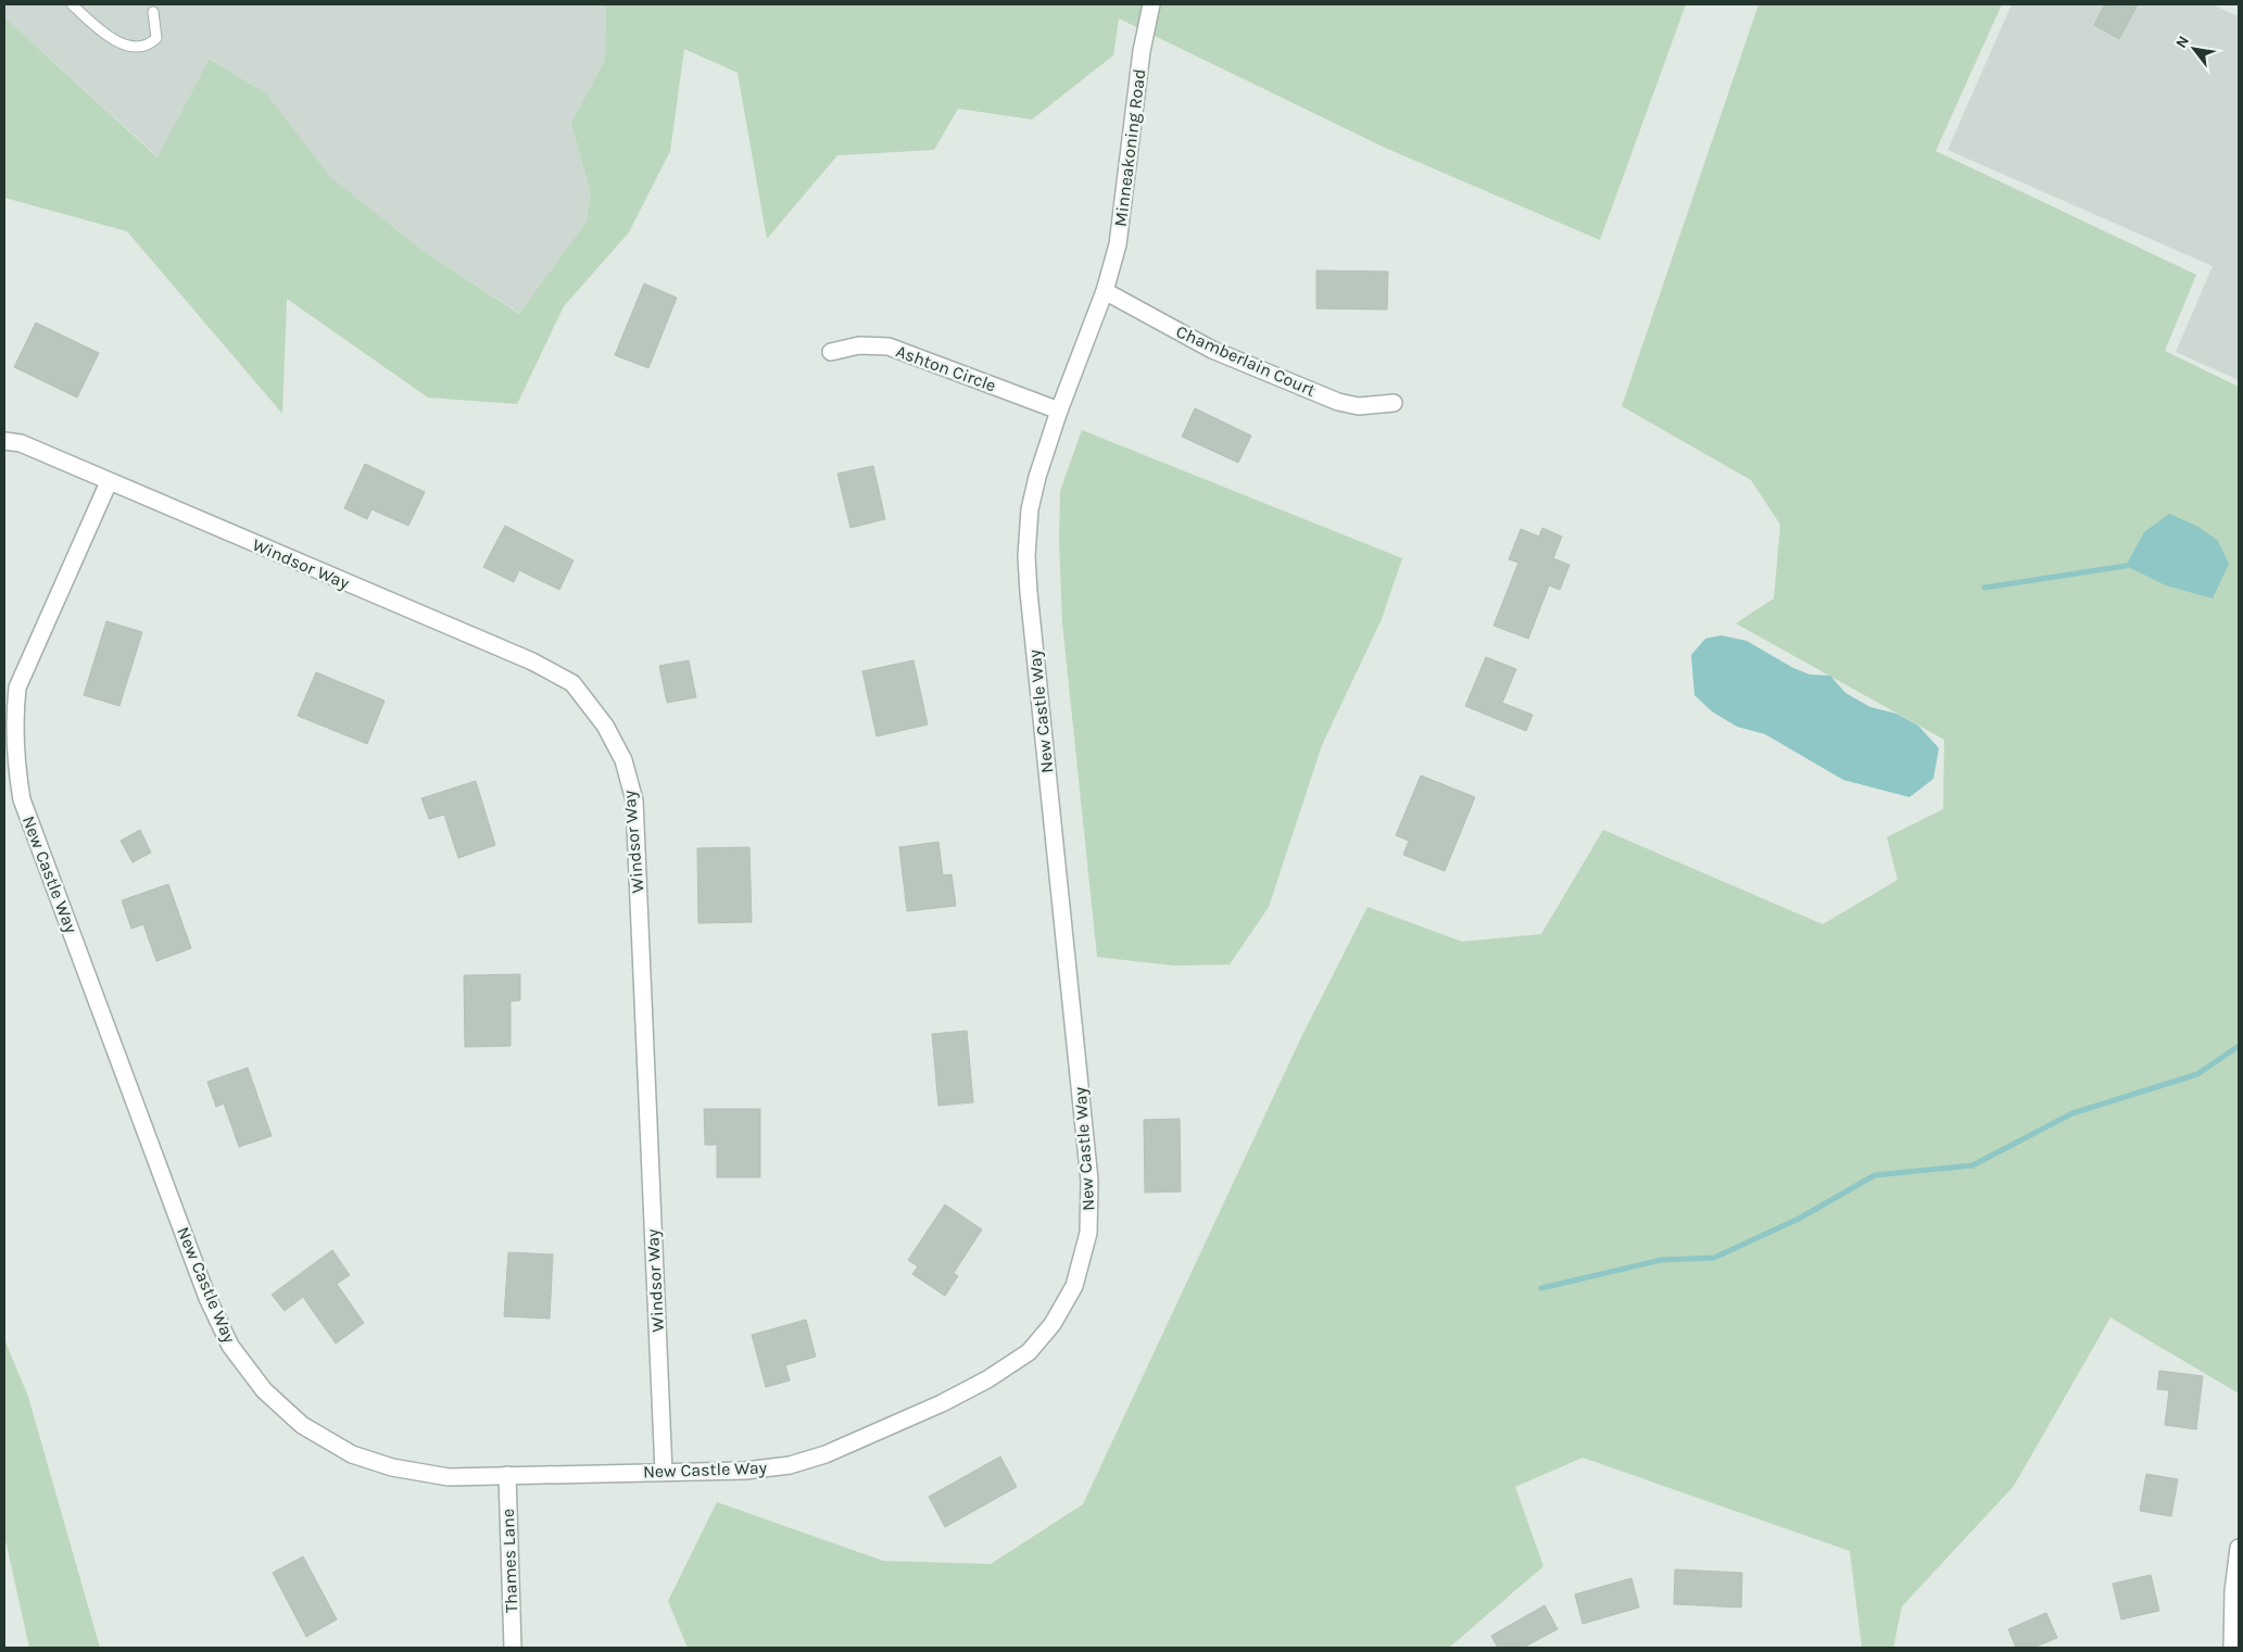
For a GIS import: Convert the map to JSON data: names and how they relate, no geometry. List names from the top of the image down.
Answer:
{
  "streets": {
    "street": [
      "Minneakoning Road",
      "Chamberlain Court",
      "Ashton Circle",
      "Windsor Way",
      "New Castle Way",
      "Thames Lane"
    ]
  },
  "crossings": [
    ["Minneakoning Road", "Chamberlain Court"],
    ["Minneakoning Road", "New Castle Way"],
    ["Chamberlain Court", "New Castle Way"],
    ["Ashton Circle", "New Castle Way"],
    ["Windsor Way", "New Castle Way"],
    ["New Castle Way", "Thames Lane"]
  ],
  "north": "top left"
}
